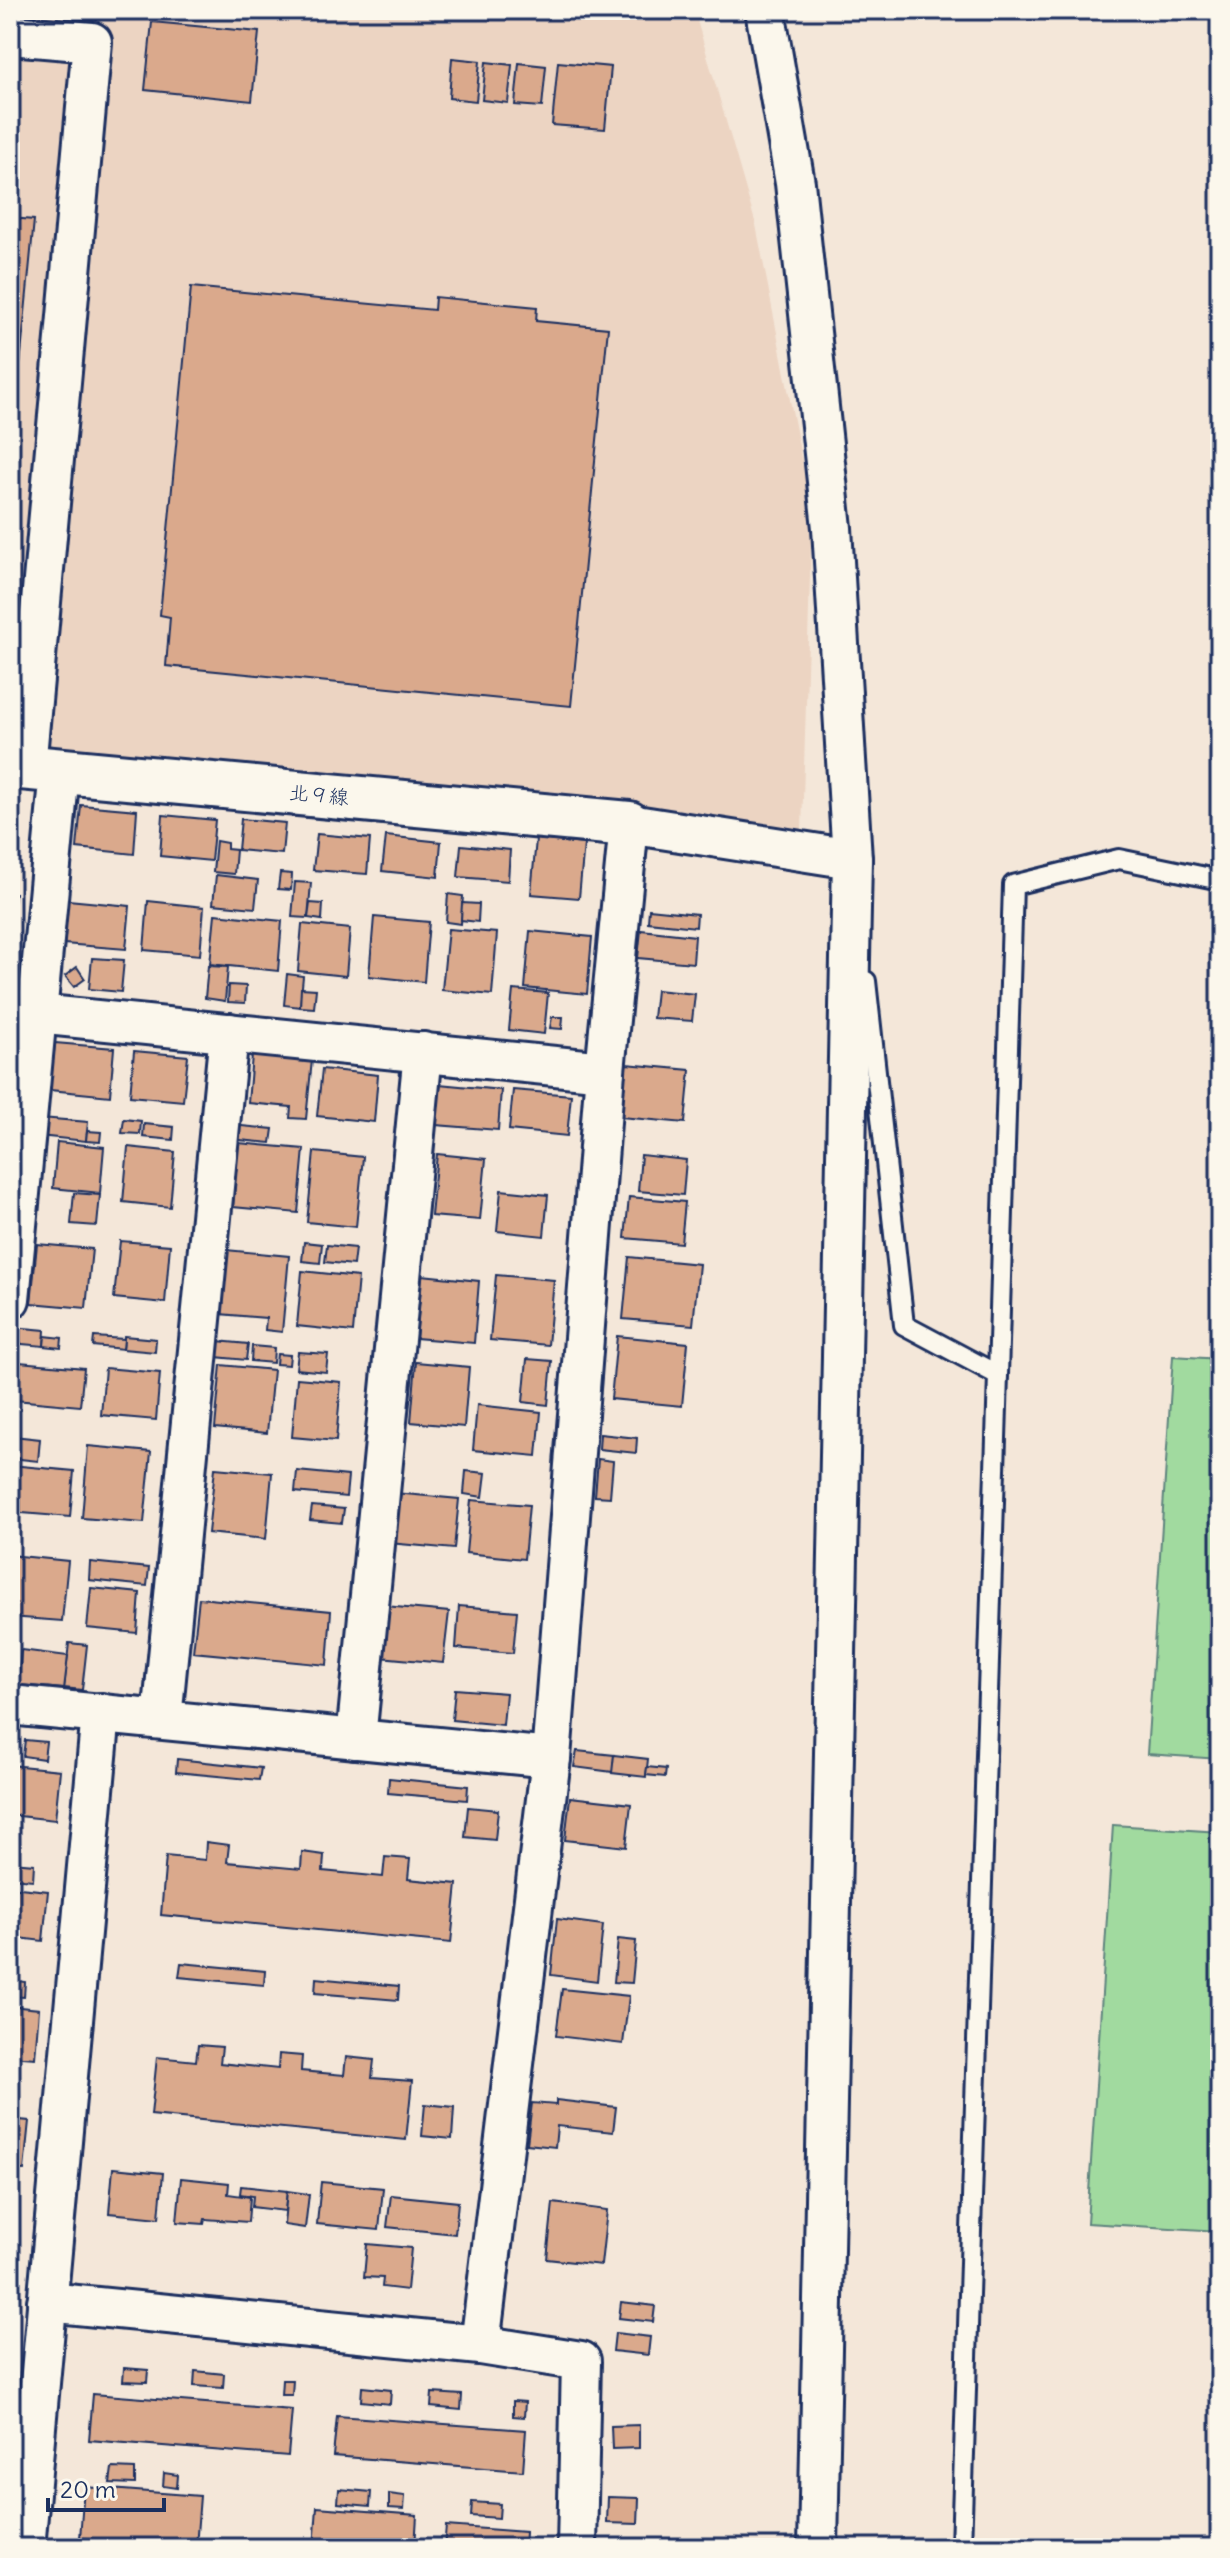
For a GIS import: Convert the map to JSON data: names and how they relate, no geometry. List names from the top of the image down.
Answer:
{
  "streets": {
    "street": ["北９線"]
  },
  "scale_bar": "20 m"
}
